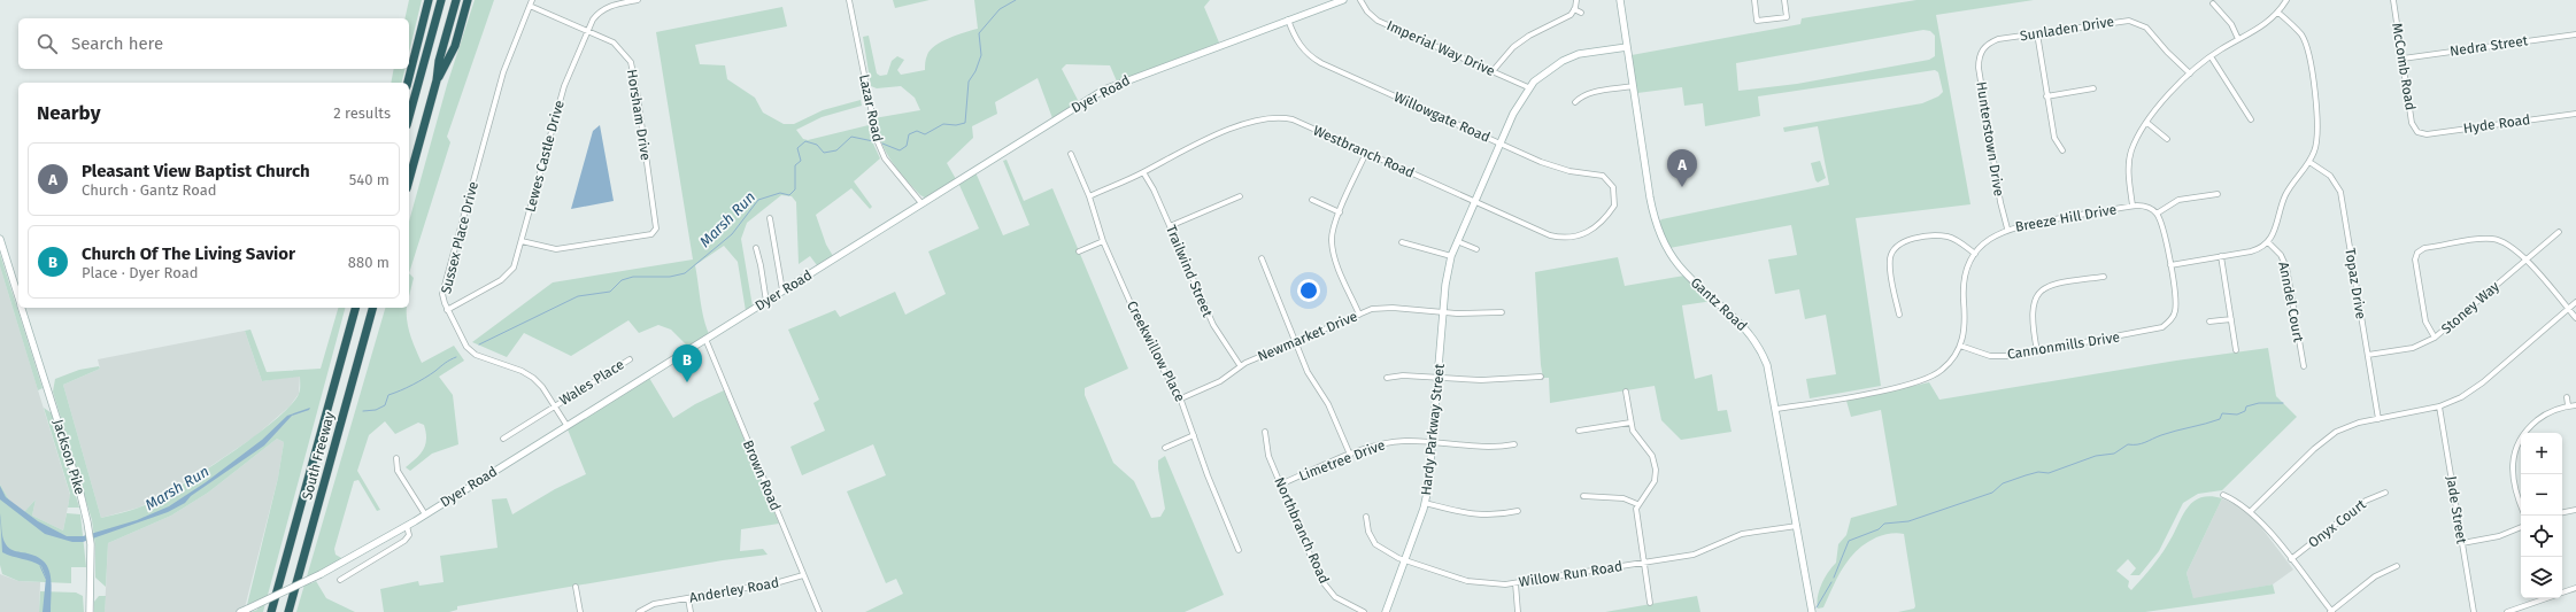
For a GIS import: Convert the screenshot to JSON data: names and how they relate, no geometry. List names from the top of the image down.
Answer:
{
  "streets": {
    "highway": ["South Freeway"],
    "main road": [
      "Dyer Road",
      "Gantz Road",
      "Hardy Parkway Street",
      "Jackson Pike"
    ],
    "street": [
      "Sunladen Drive",
      "Nedra Street",
      "Imperial Way Drive",
      "McComb Road",
      "Lazar Road",
      "Horsham Drive",
      "Willowgate Road",
      "Hyde Road",
      "Hunterstown Drive",
      "Westbranch Road",
      "Lewes Castle Drive",
      "Breeze Hill Drive",
      "Sussex Place Drive",
      "Trailwind Street",
      "Topaz Drive",
      "Anndel Court",
      "Stoney Way",
      "Newmarket Drive",
      "Cannonmills Drive",
      "Creekwillow Place",
      "Wales Place",
      "Limetree Drive",
      "Brown Road",
      "Jade Street",
      "Onyx Court",
      "Northbranch Road",
      "Willow Run Road",
      "Anderley Road"
    ]
  },
  "crossings": [
    ["Sunladen Drive", "Hunterstown Drive"],
    ["Nedra Street", "McComb Road"],
    ["Imperial Way Drive", "Hardy Parkway Street"],
    ["McComb Road", "Hyde Road"],
    ["Dyer Road", "Lazar Road"],
    ["Dyer Road", "Willowgate Road"],
    ["Dyer Road", "Sussex Place Drive"],
    ["Dyer Road", "Brown Road"],
    ["Horsham Drive", "Lewes Castle Drive"],
    ["Horsham Drive", "Sussex Place Drive"],
    ["Willowgate Road", "Westbranch Road"],
    ["Willowgate Road", "Hardy Parkway Street"],
    ["Hunterstown Drive", "Breeze Hill Drive"],
    ["Westbranch Road", "Trailwind Street"],
    ["Westbranch Road", "Creekwillow Place"],
    ["Westbranch Road", "Hardy Parkway Street"],
    ["Lewes Castle Drive", "Sussex Place Drive"],
    ["Breeze Hill Drive", "Gantz Road"],
    ["Breeze Hill Drive", "Cannonmills Drive"],
    ["Sussex Place Drive", "Wales Place"],
    ["Trailwind Street", "Newmarket Drive"],
    ["Topaz Drive", "Stoney Way"],
    ["Gantz Road", "Hardy Parkway Street"],
    ["Gantz Road", "Willow Run Road"],
    ["Newmarket Drive", "Creekwillow Place"],
    ["Newmarket Drive", "Hardy Parkway Street"],
    ["Hardy Parkway Street", "Limetree Drive"],
    ["Hardy Parkway Street", "Willow Run Road"],
    ["Limetree Drive", "Northbranch Road"],
    ["Brown Road", "Anderley Road"]
  ],
  "water": ["Marsh Run"],
  "page": {
    "search": "Search here",
    "heading": ["Nearby", "2 results"],
    "list": [
      {
        "mark": "A",
        "name": "Pleasant View Baptist Church",
        "note": "Church · Gantz Road",
        "value": "540 m"
      },
      {
        "mark": "B",
        "name": "Church Of The Living Savior",
        "note": "Place · Dyer Road",
        "value": "880 m"
      }
    ],
    "pins": ["A", "B"],
    "map_buttons": ["+", "−"]
  }
}
